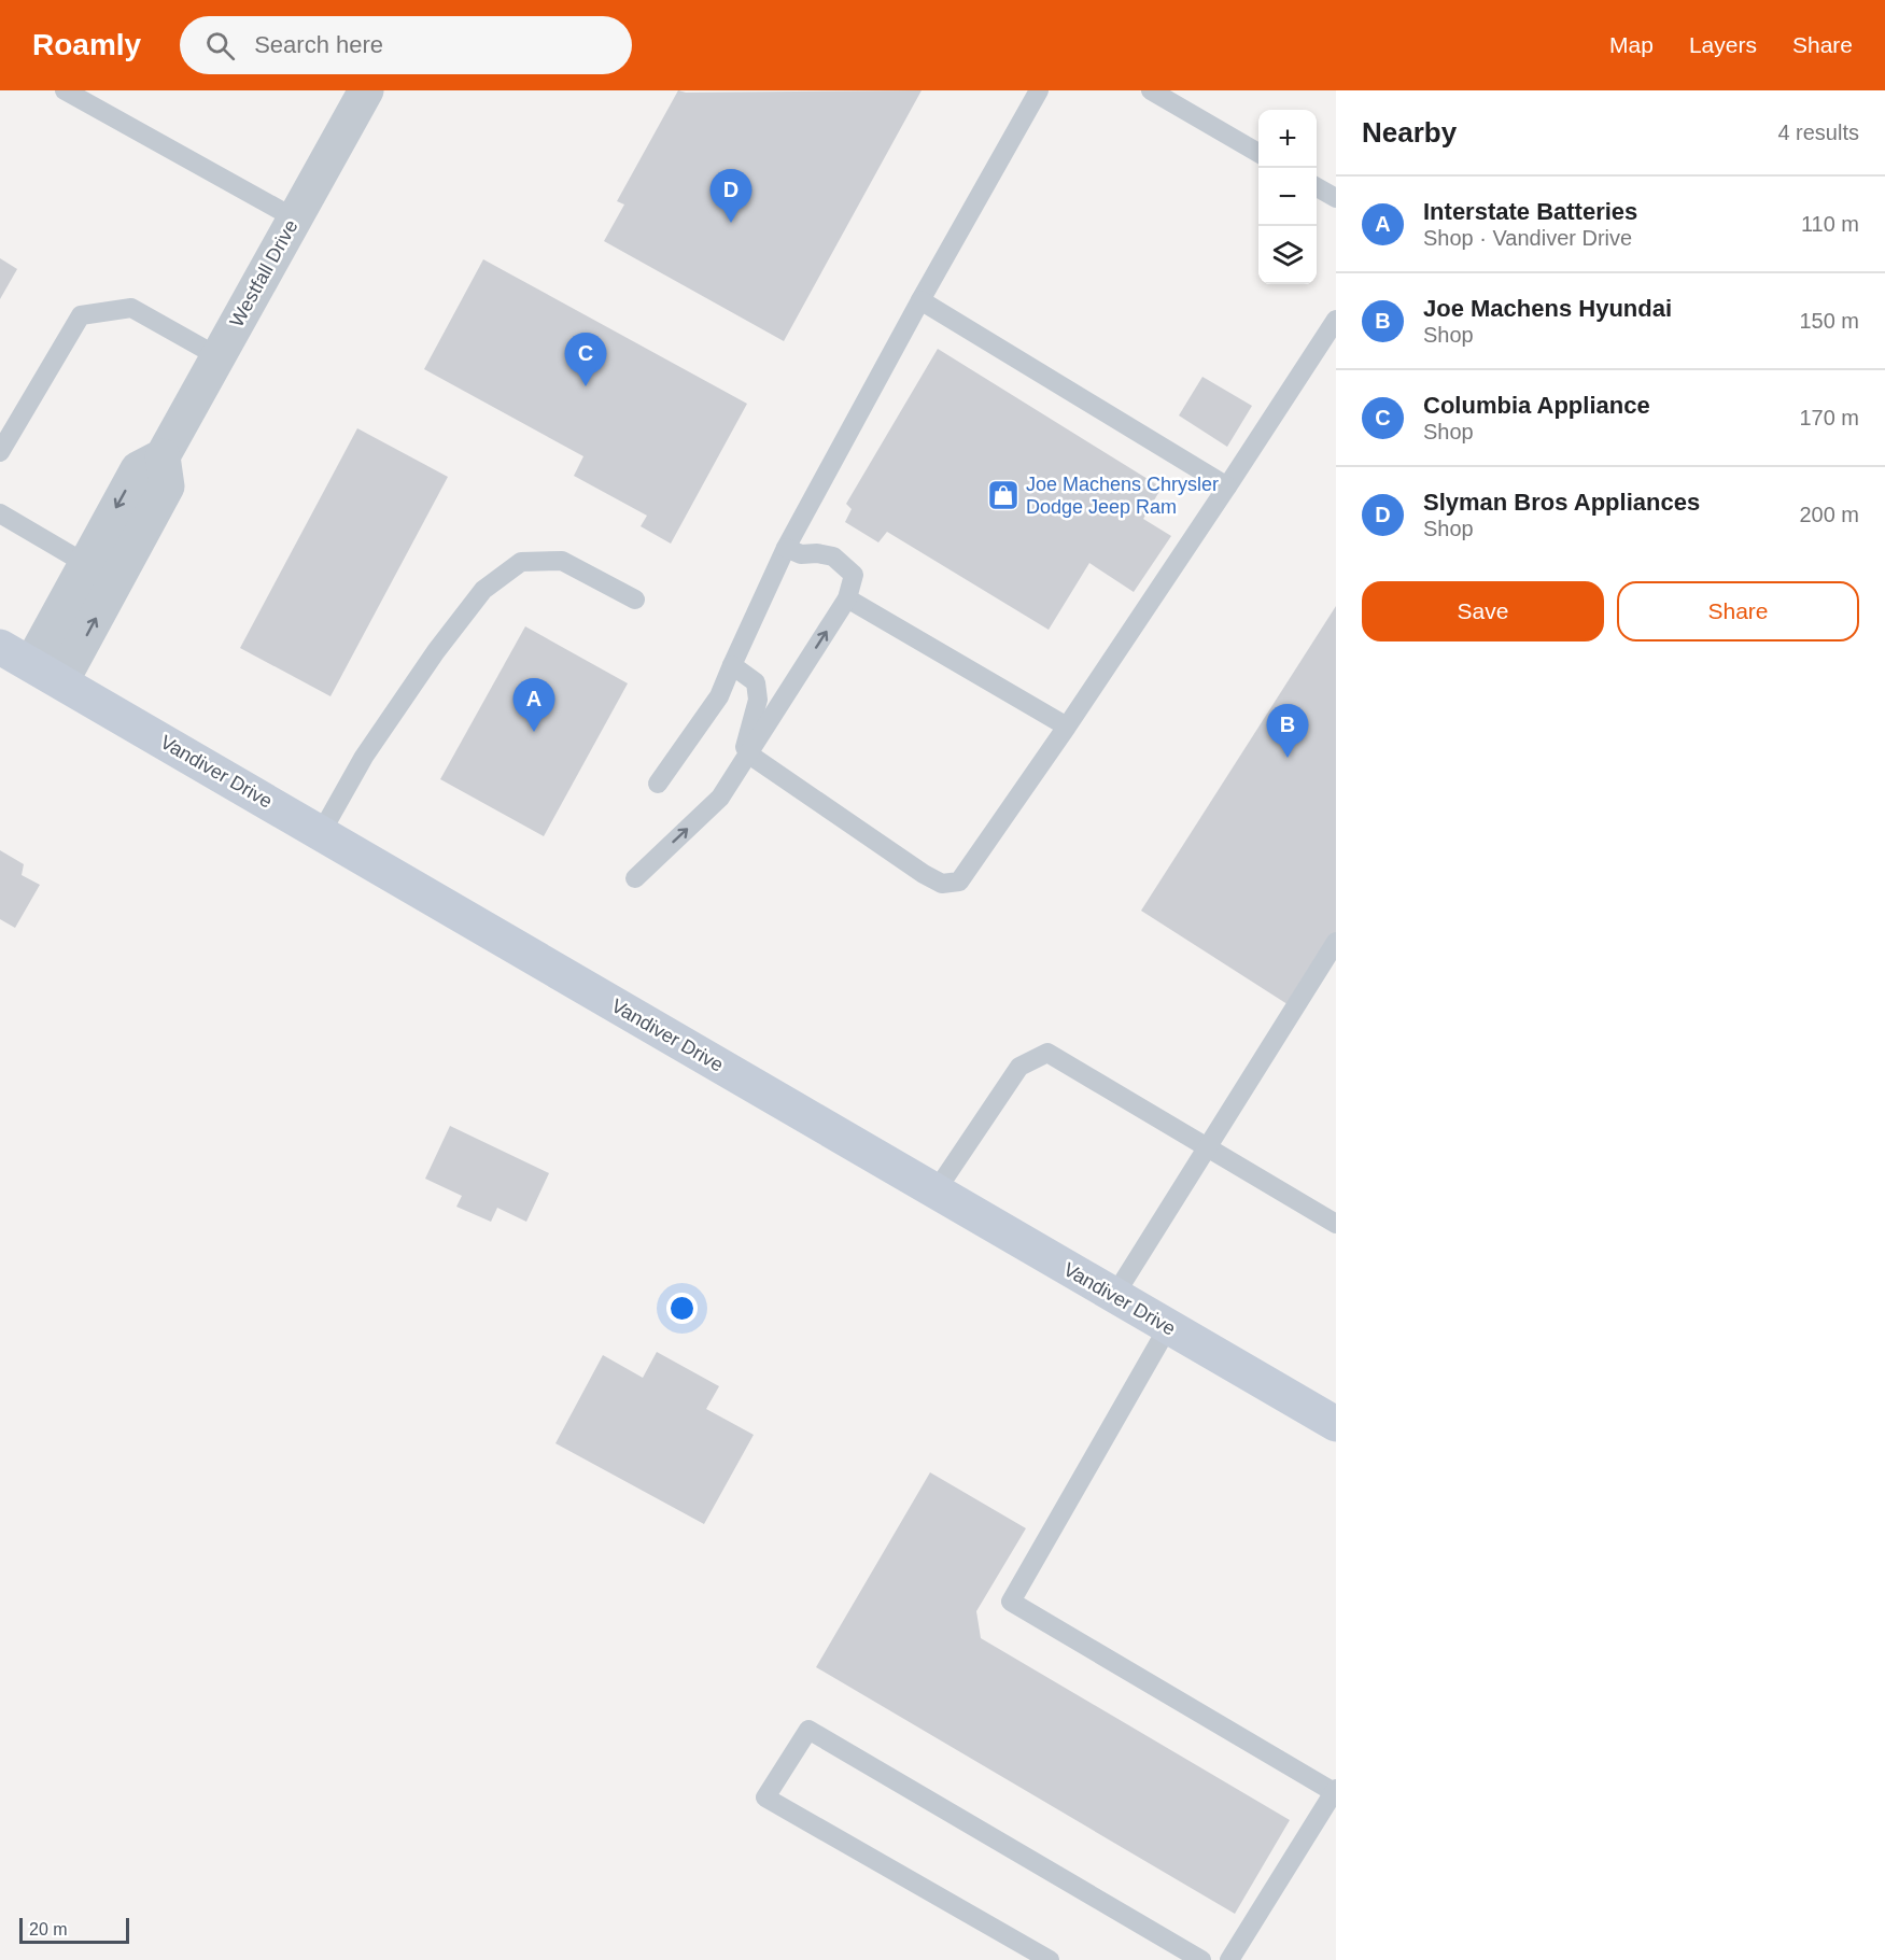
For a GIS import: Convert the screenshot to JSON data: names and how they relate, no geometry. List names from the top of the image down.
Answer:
{
  "streets": {
    "main road": ["Vandiver Drive"],
    "street": ["Westfall Drive"]
  },
  "crossings": [
    ["Westfall Drive", "Vandiver Drive"]
  ],
  "places": {
    "shop": ["Joe Machens Chrysler Dodge Jeep Ram"]
  },
  "scale_bar": "20 m",
  "page": {
    "header": "Roamly",
    "search": "Search here",
    "nav": ["Map", "Layers", "Share"],
    "heading": ["Nearby", "4 results"],
    "map_buttons": ["+", "−"],
    "pins": [
      "D",
      "C",
      "A",
      "B"
    ],
    "list": [
      {
        "mark": "A",
        "name": "Interstate Batteries",
        "note": "Shop · Vandiver Drive",
        "value": "110 m"
      },
      {
        "mark": "B",
        "name": "Joe Machens Hyundai",
        "note": "Shop",
        "value": "150 m"
      },
      {
        "mark": "C",
        "name": "Columbia Appliance",
        "note": "Shop",
        "value": "170 m"
      },
      {
        "mark": "D",
        "name": "Slyman Bros Appliances",
        "note": "Shop",
        "value": "200 m"
      }
    ],
    "buttons": ["Save", "Share"],
    "scale": "20 m"
  }
}
